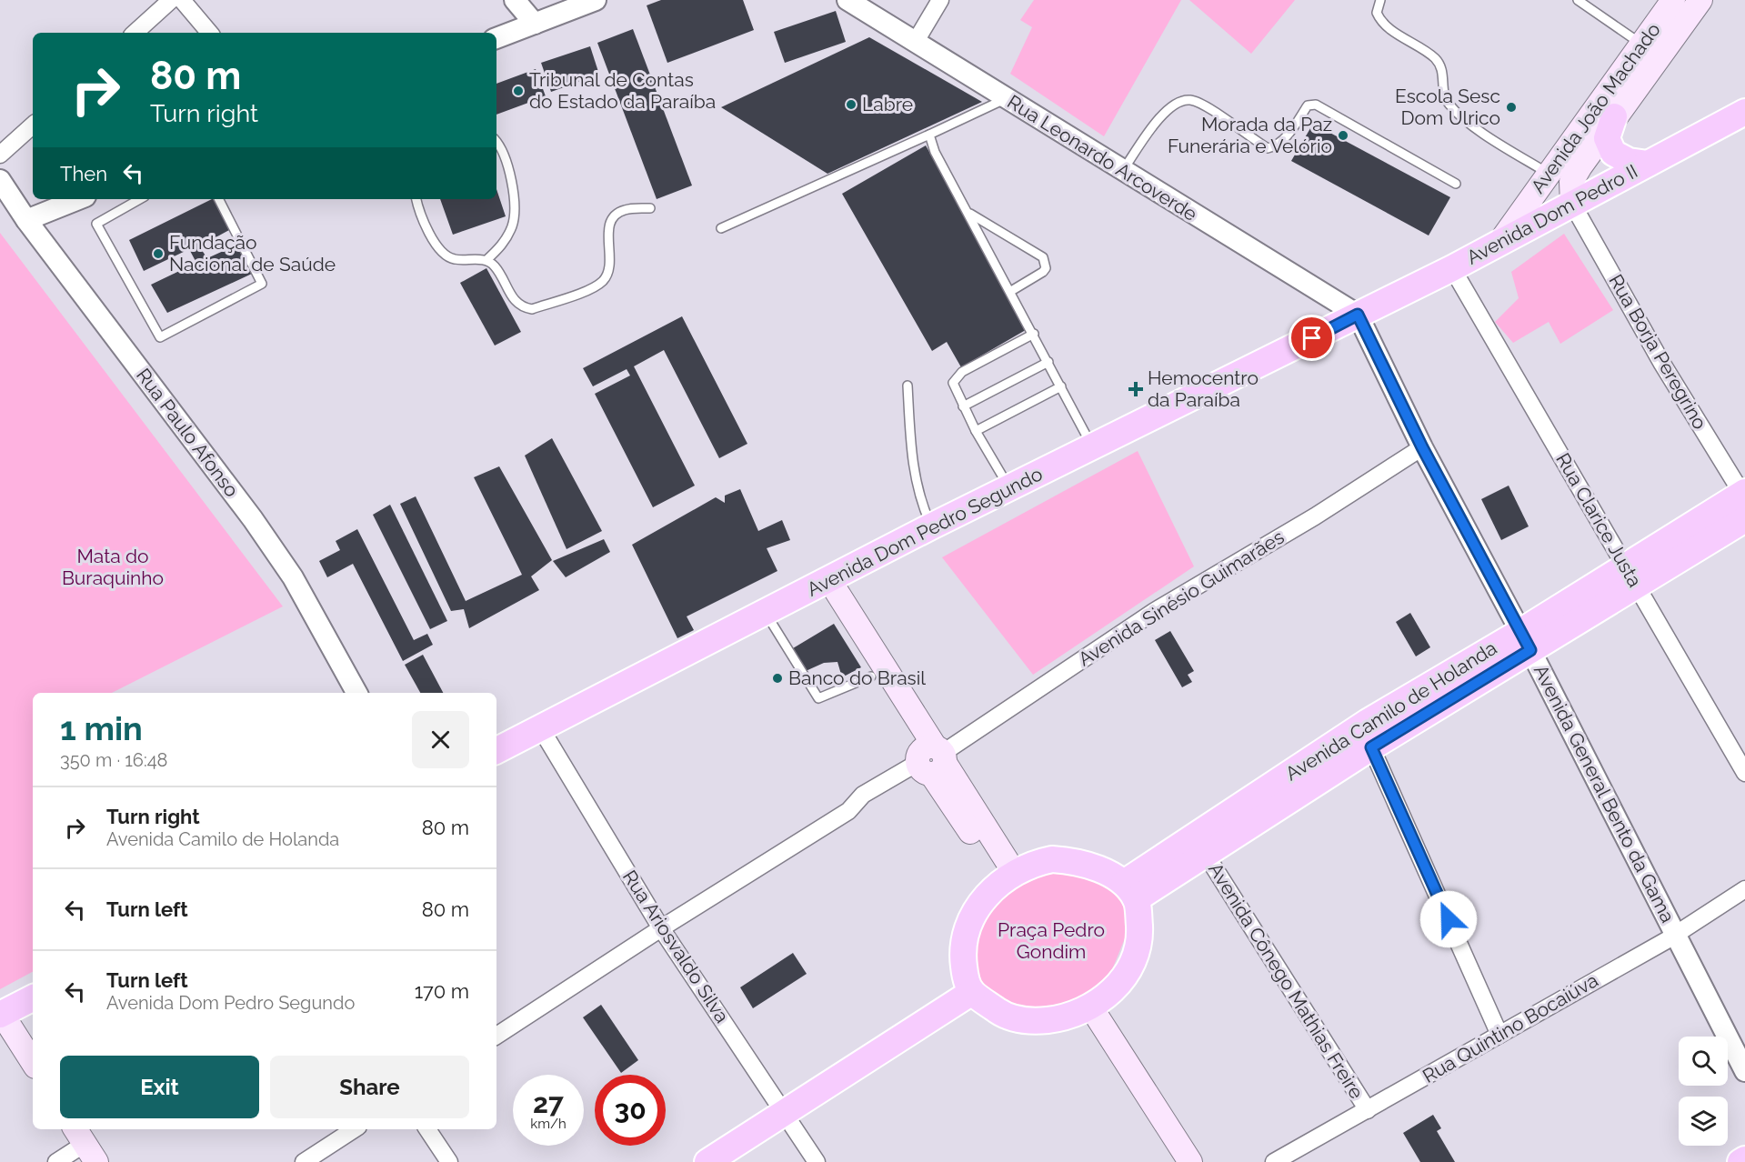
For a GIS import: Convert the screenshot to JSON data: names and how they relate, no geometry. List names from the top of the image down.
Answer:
{
  "streets": {
    "main road": [
      "Avenida João Machado",
      "Avenida Dom Pedro II",
      "Avenida Dom Pedro Segundo",
      "Avenida Camilo de Holanda"
    ],
    "street": [
      "Rua Leonardo Arcoverde",
      "Rua Borja Peregrino",
      "Rua Paulo Afonso",
      "Rua Clarice Justa",
      "Avenida Sinésio Guimarães",
      "Avenida General Bento da Gama",
      "Rua Ariosvaldo Silva",
      "Avenida Cônego Mathias Freire",
      "Rua Quintino Bocaiúva"
    ]
  },
  "crossings": [
    ["Avenida João Machado", "Avenida Dom Pedro II"],
    ["Avenida João Machado", "Rua Borja Peregrino"],
    ["Rua Leonardo Arcoverde", "Avenida Dom Pedro II"],
    ["Rua Leonardo Arcoverde", "Avenida Dom Pedro Segundo"],
    ["Rua Leonardo Arcoverde", "Avenida General Bento da Gama"],
    ["Avenida Dom Pedro II", "Rua Borja Peregrino"],
    ["Avenida Dom Pedro II", "Rua Clarice Justa"],
    ["Avenida Dom Pedro II", "Avenida Dom Pedro Segundo"],
    ["Avenida Dom Pedro II", "Avenida General Bento da Gama"],
    ["Rua Borja Peregrino", "Avenida Camilo de Holanda"],
    ["Rua Clarice Justa", "Avenida Camilo de Holanda"],
    ["Avenida Dom Pedro Segundo", "Avenida General Bento da Gama"],
    ["Avenida Dom Pedro Segundo", "Rua Ariosvaldo Silva"],
    ["Avenida Sinésio Guimarães", "Avenida General Bento da Gama"],
    ["Avenida Sinésio Guimarães", "Rua Ariosvaldo Silva"],
    ["Avenida Camilo de Holanda", "Avenida General Bento da Gama"],
    ["Avenida Camilo de Holanda", "Avenida Cônego Mathias Freire"],
    ["Avenida General Bento da Gama", "Rua Quintino Bocaiúva"],
    ["Avenida Cônego Mathias Freire", "Rua Quintino Bocaiúva"]
  ],
  "parks": ["Mata do Buraquinho", "Praça Pedro Gondim"],
  "places": {
    "other": [
      "Tribunal de Contas do Estado da Paraíba",
      "Labre",
      "Escola Sesc Dom Ulrico",
      "Morada da Paz Funerária e Velório",
      "Fundação Nacional de Saúde",
      "Banco do Brasil"
    ],
    "health": ["Hemocentro da Paraíba"]
  },
  "page": {
    "turn": ["80 m", "Turn right"],
    "then": "Then",
    "heading": ["1 min", "350 m · 16:48"],
    "list": [
      {
        "name": "Turn right",
        "note": "Avenida Camilo de Holanda",
        "value": "80 m"
      },
      {
        "name": "Turn left",
        "value": "80 m"
      },
      {
        "name": "Turn left",
        "note": "Avenida Dom Pedro Segundo",
        "value": "170 m"
      }
    ],
    "buttons": ["Exit", "Share"],
    "speed": "27 km/h",
    "limit": "30"
  }
}
